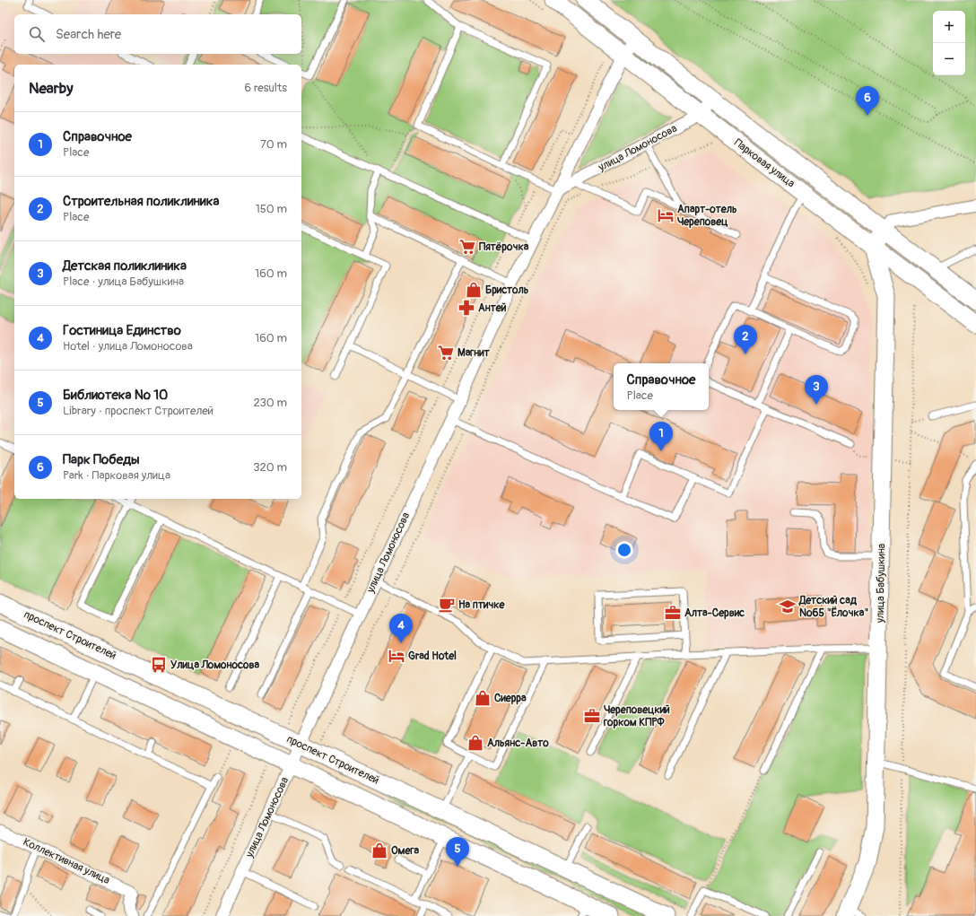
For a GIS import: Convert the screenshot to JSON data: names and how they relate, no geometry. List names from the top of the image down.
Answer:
{
  "streets": {
    "main road": ["Парковая улица", "улица Бабушкина", "проспект Строителей"],
    "street": ["улица Ломоносова", "Коллективная улица"]
  },
  "crossings": [
    ["улица Ломоносова", "Парковая улица"],
    ["улица Ломоносова", "проспект Строителей"],
    ["Парковая улица", "улица Бабушкина"]
  ],
  "places": {
    "hotel": ["Апарт-отель Череповец", "Grad Hotel"],
    "supermarket": ["Пятёрочка", "Магнит"],
    "shop": [
      "Бристоль",
      "Сиерра",
      "Альянс-Авто",
      "Омега"
    ],
    "pharmacy": ["Антей"],
    "cafe": ["На птичке"],
    "school or university": ["Детский сад №65 \"Ёлочка\""],
    "office": ["Алта-Сервис", "Череповецкий горком КПРФ"],
    "bus stop": ["Улица Ломоносова"]
  },
  "page": {
    "map_buttons": ["+", "−"],
    "search": "Search here",
    "heading": ["Nearby", "6 results"],
    "pins": [
      "6",
      "2",
      "3",
      "1",
      "4",
      "5"
    ],
    "list": [
      {
        "mark": "1",
        "name": "Справочное",
        "note": "Place",
        "value": "70 m"
      },
      {
        "mark": "2",
        "name": "Строительная поликлиника",
        "note": "Place",
        "value": "150 m"
      },
      {
        "mark": "3",
        "name": "Детская поликлиника",
        "note": "Place · улица Бабушкина",
        "value": "160 m"
      },
      {
        "mark": "4",
        "name": "Гостиница Единство",
        "note": "Hotel · улица Ломоносова",
        "value": "160 m"
      },
      {
        "mark": "5",
        "name": "Библиотека № 10",
        "note": "Library · проспект Строителей",
        "value": "230 m"
      },
      {
        "mark": "6",
        "name": "Парк Победы",
        "note": "Park · Парковая улица",
        "value": "320 m"
      }
    ],
    "popup": ["Справочное", "Place"]
  }
}
